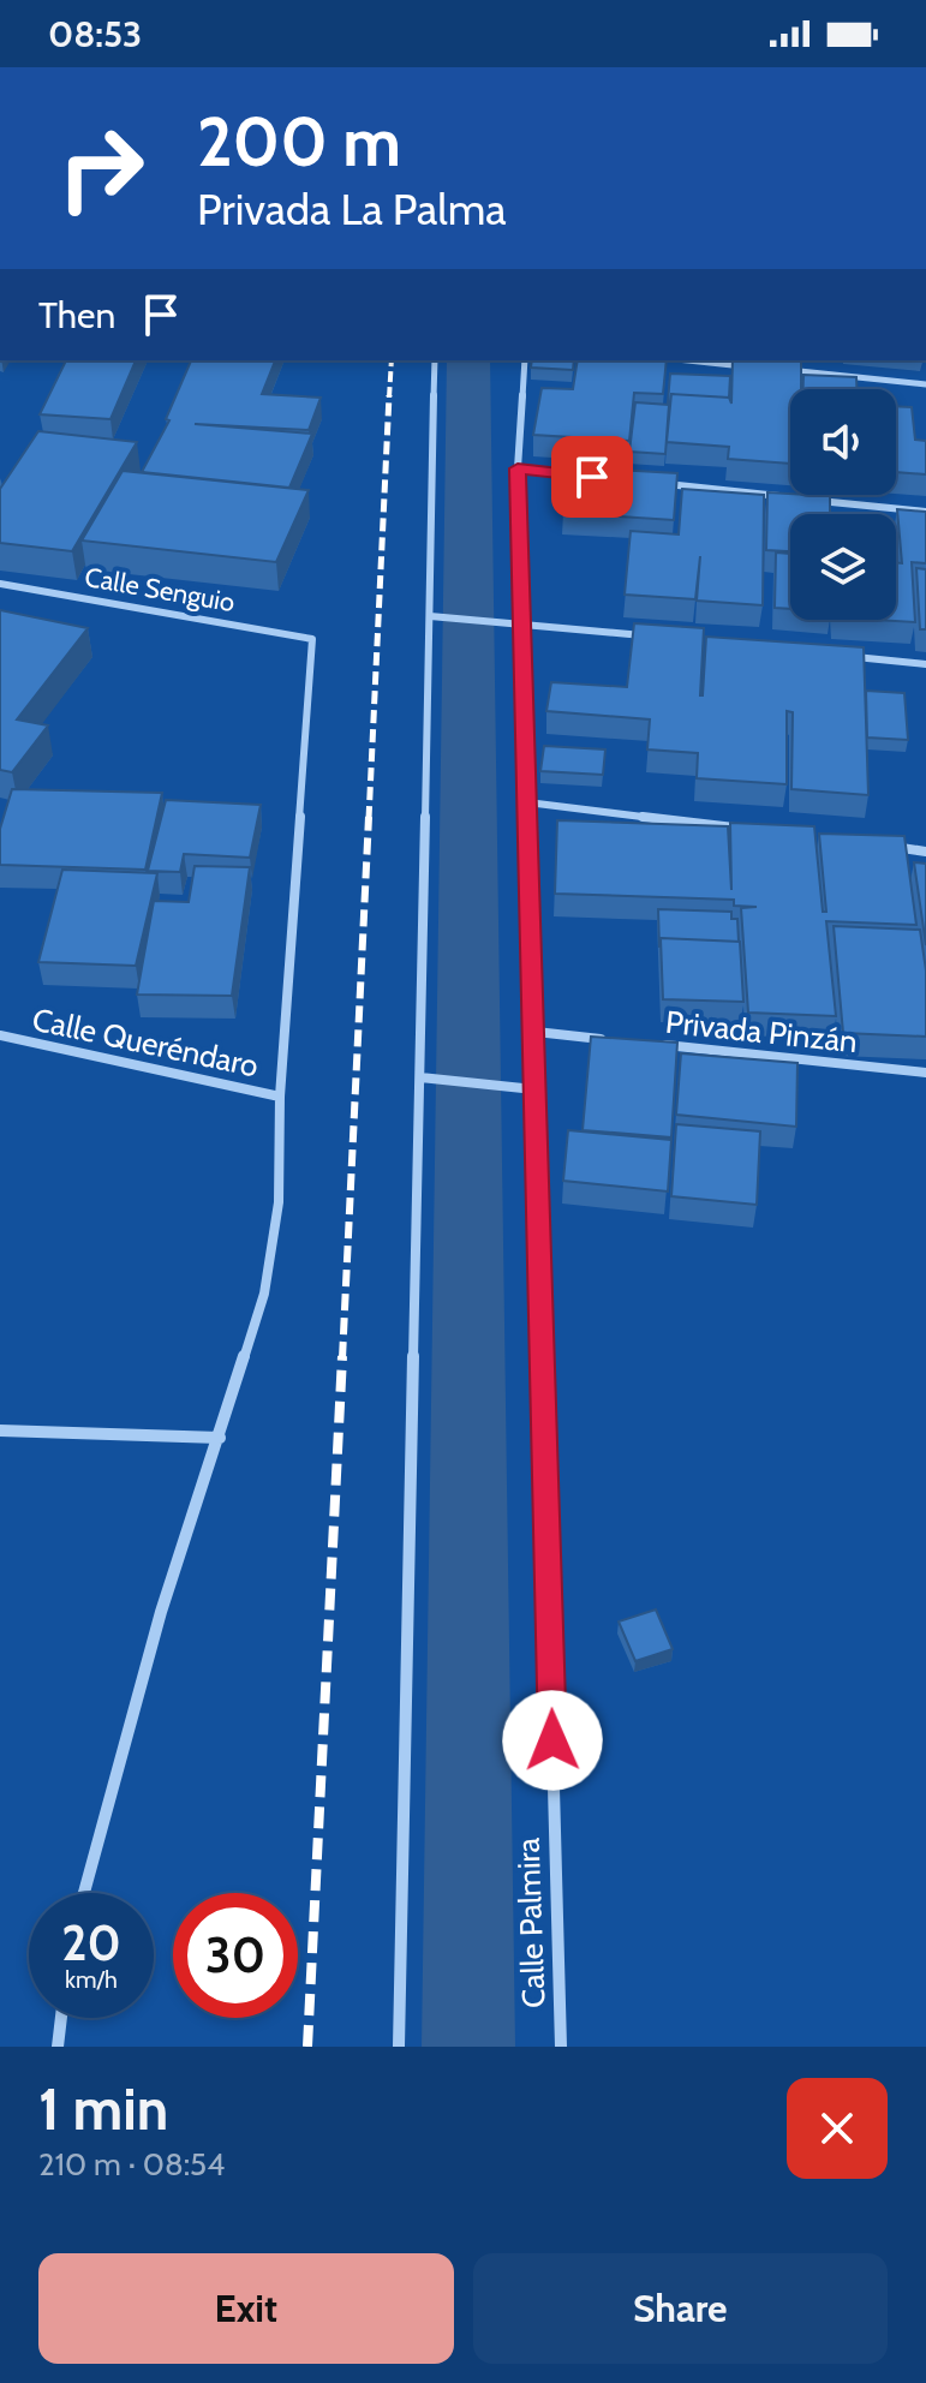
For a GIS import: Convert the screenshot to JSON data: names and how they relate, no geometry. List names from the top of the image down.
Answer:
{
  "streets": {
    "street": [
      "Calle Senguio",
      "Privada Pinzán",
      "Calle Queréndaro",
      "Calle Palmira"
    ]
  },
  "crossings": [
    ["Calle Senguio", "Calle Queréndaro"]
  ],
  "page": {
    "status": "08:53",
    "turn": ["200 m", "Privada La Palma"],
    "then": "Then",
    "speed": "20 km/h",
    "limit": "30",
    "heading": ["1 min", "210 m · 08:54"],
    "buttons": ["Exit", "Share"]
  }
}
